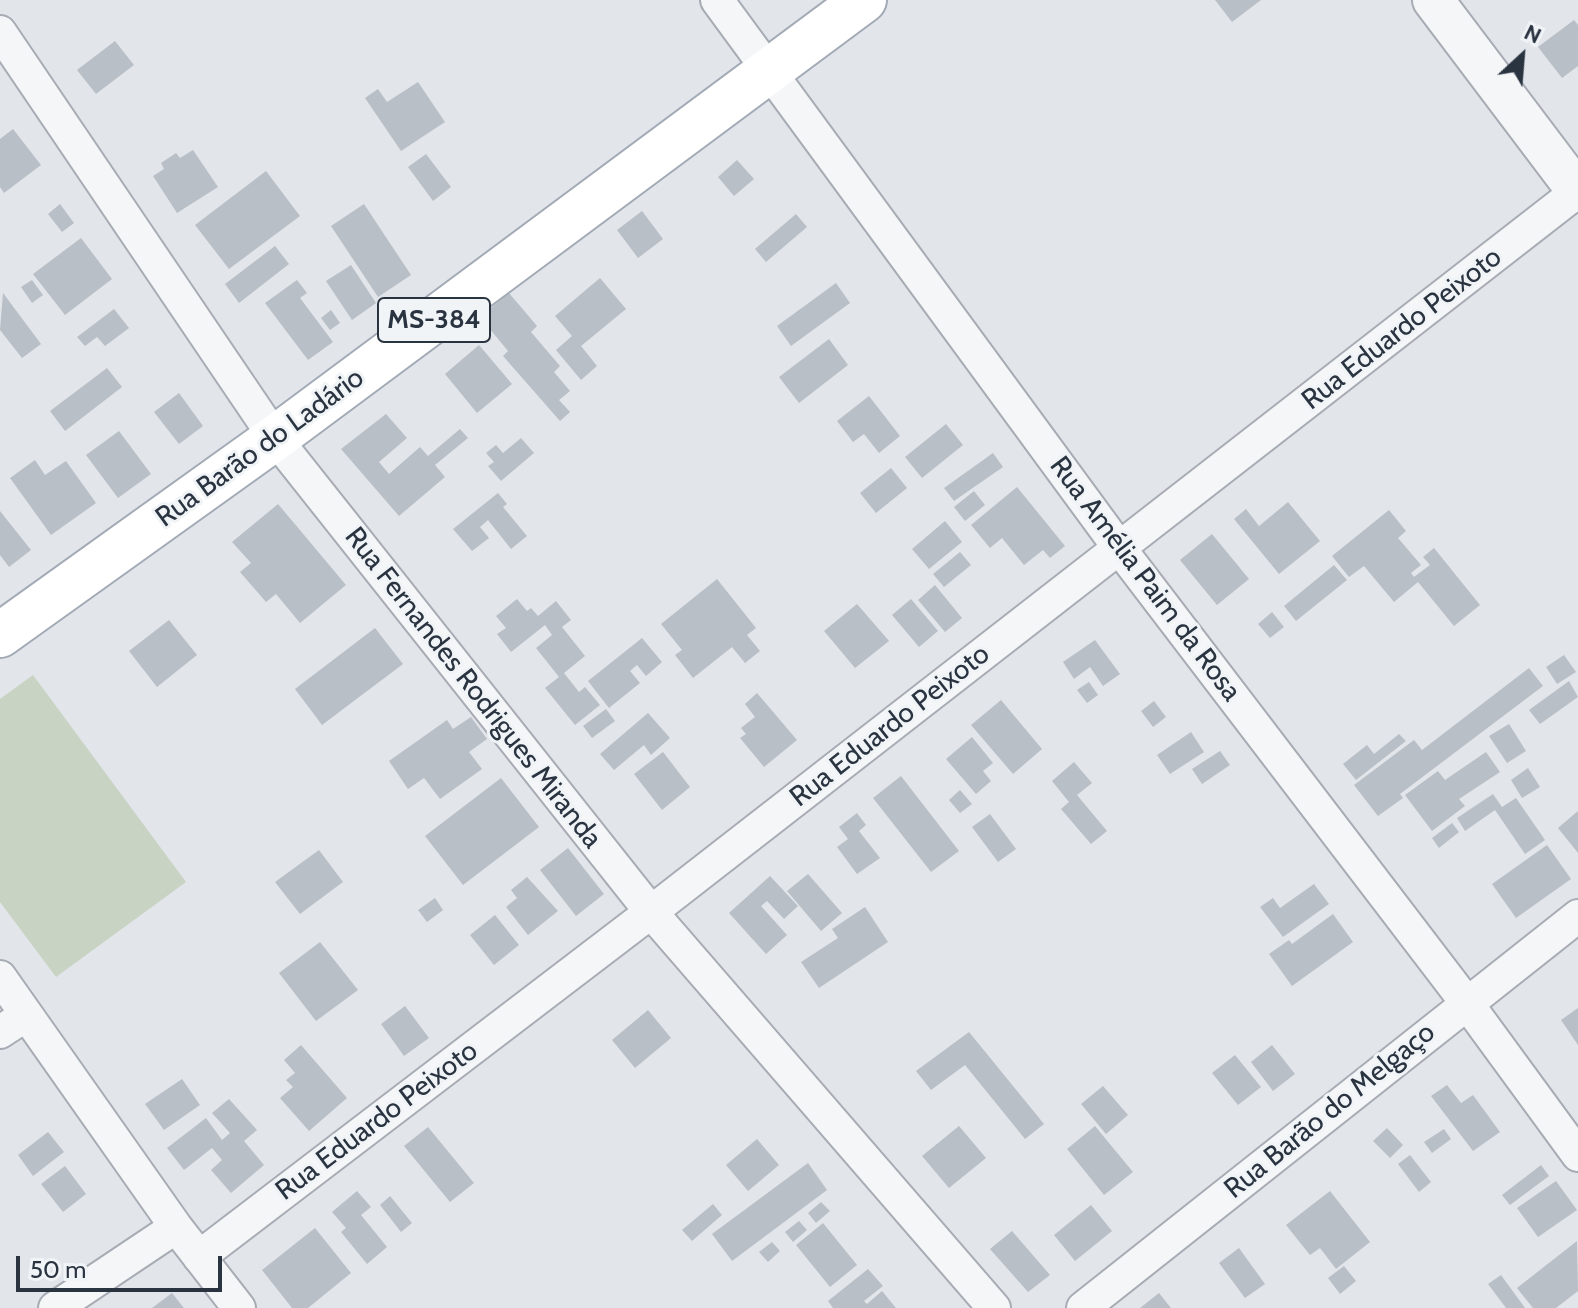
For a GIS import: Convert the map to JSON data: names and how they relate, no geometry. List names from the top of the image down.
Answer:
{
  "streets": {
    "main road": ["MS-384", "Rua Barão do Ladário"],
    "street": [
      "Rua Eduardo Peixoto",
      "Rua Amélia Paim da Rosa",
      "Rua Fernandes Rodrigues Miranda",
      "Rua Barão do Melgaço"
    ]
  },
  "crossings": [
    ["Rua Eduardo Peixoto", "Rua Amélia Paim da Rosa"],
    ["Rua Eduardo Peixoto", "Rua Fernandes Rodrigues Miranda"],
    ["Rua Barão do Ladário", "Rua Amélia Paim da Rosa"],
    ["Rua Barão do Ladário", "Rua Fernandes Rodrigues Miranda"],
    ["Rua Amélia Paim da Rosa", "Rua Barão do Melgaço"]
  ],
  "scale_bar": "50 m",
  "north": "top right"
}
